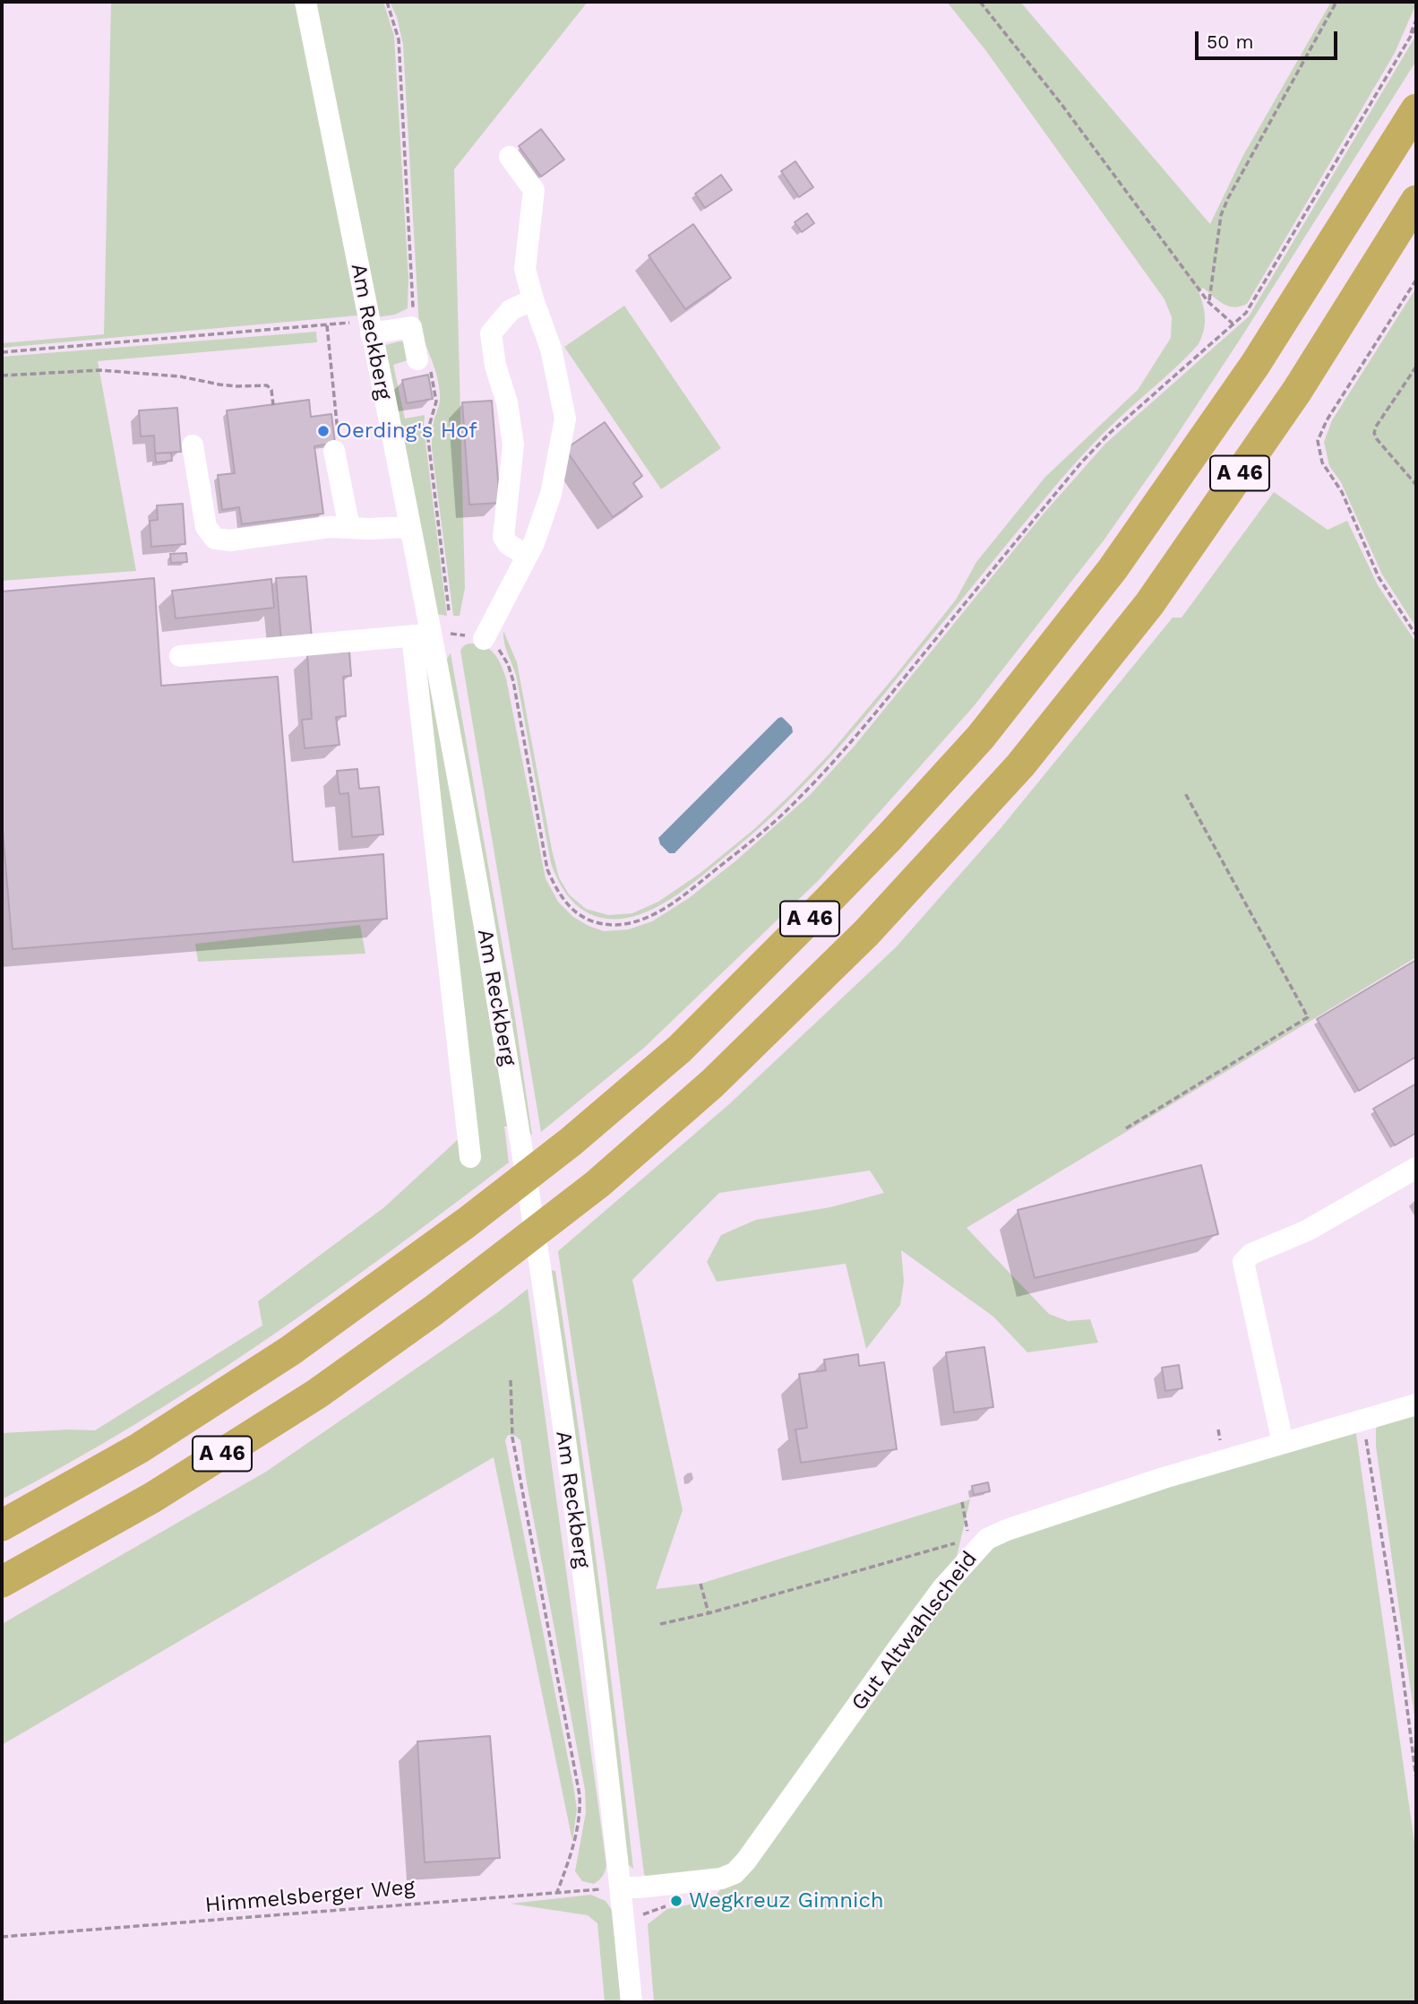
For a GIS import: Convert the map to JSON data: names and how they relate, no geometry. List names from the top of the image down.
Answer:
{
  "streets": {
    "highway": ["A 46"],
    "street": ["Am Reckberg", "Gut Altwahlscheid"],
    "path": ["Himmelsberger Weg"]
  },
  "crossings": [
    ["Am Reckberg", "Gut Altwahlscheid"],
    ["Am Reckberg", "Himmelsberger Weg"],
    ["Gut Altwahlscheid", "Himmelsberger Weg"]
  ],
  "places": ["Oerding's Hof", "Wegkreuz Gimnich"],
  "scale_bar": "50 m"
}
